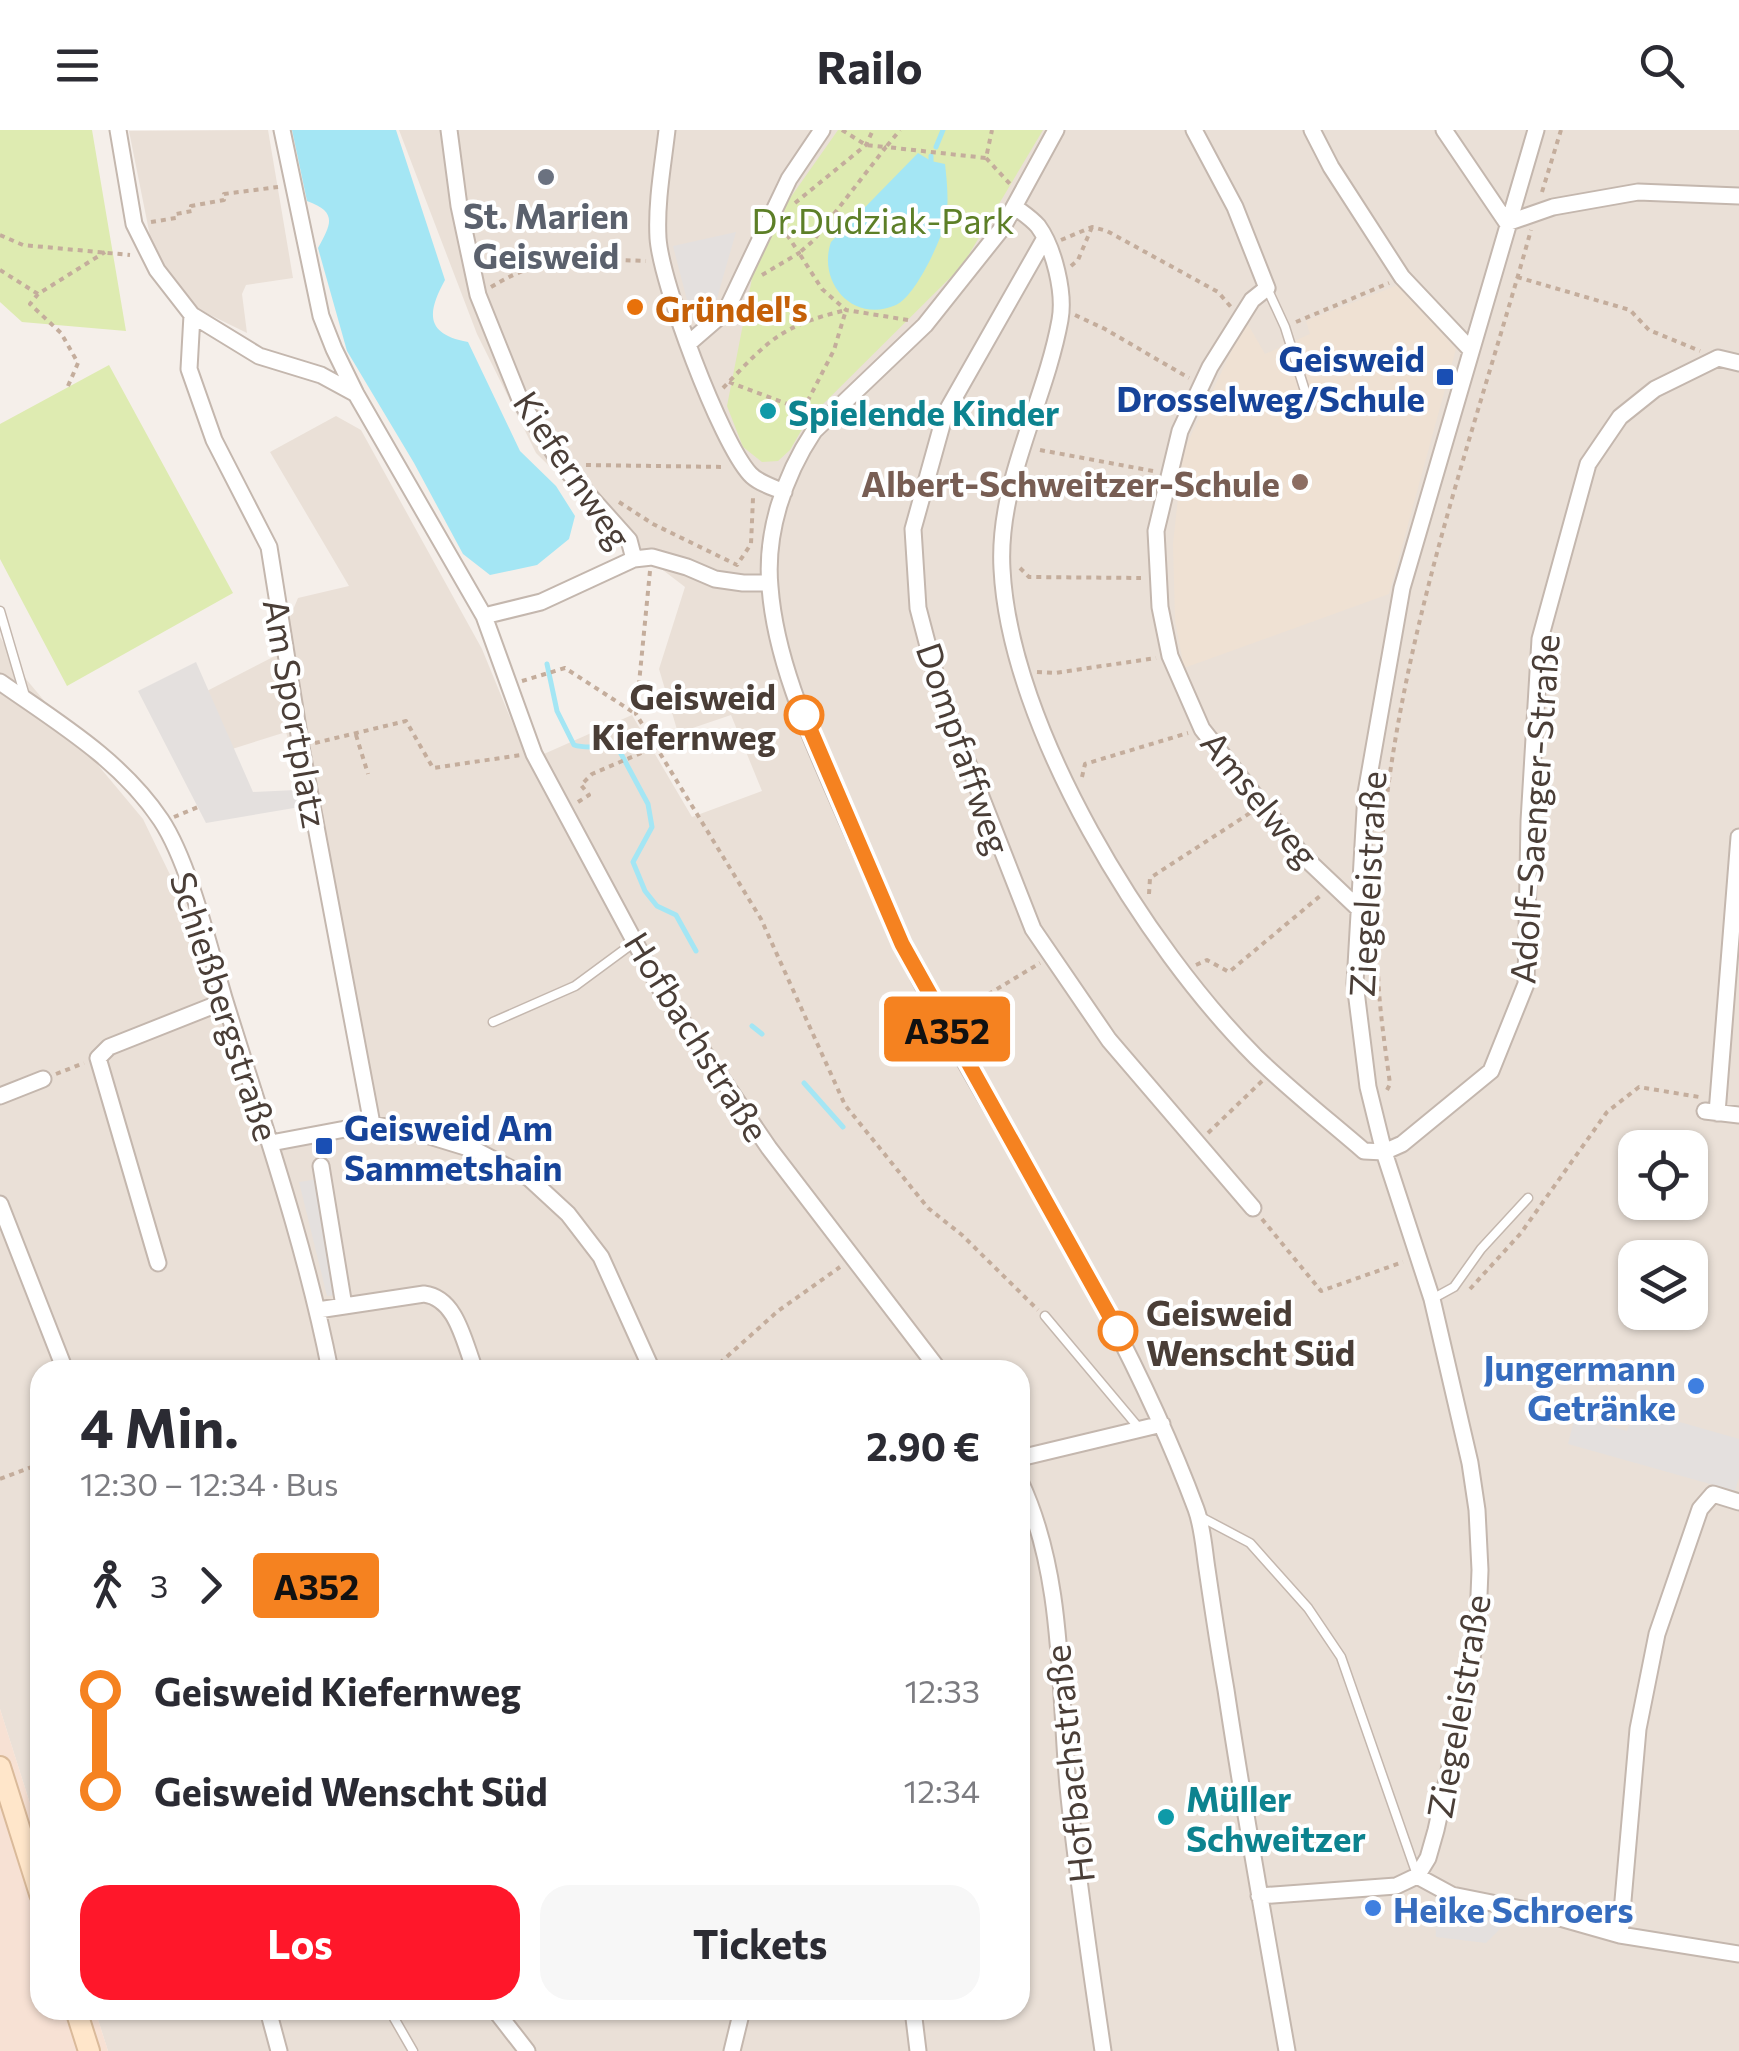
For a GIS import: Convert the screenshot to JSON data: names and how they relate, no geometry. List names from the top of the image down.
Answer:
{
  "streets": {
    "street": [
      "Kiefernweg",
      "Am Sportplatz",
      "Dompfaffweg",
      "Amselweg",
      "Adolf-Saenger-Straße",
      "Ziegeleistraße",
      "Schießbergstraße",
      "Hofbachstraße"
    ]
  },
  "crossings": [
    ["Amselweg", "Ziegeleistraße"],
    ["Adolf-Saenger-Straße", "Ziegeleistraße"]
  ],
  "parks": ["Dr.Dudziak-Park"],
  "places": {
    "other": [
      "St. Marien Geisweid",
      "Gründel's",
      "Spielende Kinder",
      "Albert-Schweitzer-Schule",
      "Geisweid Kiefernweg",
      "Geisweid Wenscht Süd",
      "Jungermann Getränke",
      "Müller Schweitzer",
      "Heike Schroers"
    ],
    "transit": ["Geisweid Drosselweg/Schule", "Geisweid Am Sammetshain"]
  },
  "lines": ["bus line A352"],
  "page": {
    "header": "Railo",
    "on_map": "A352",
    "heading": ["4 Min.", "12:30 – 12:34 · Bus", "2.90 €"],
    "legs": ["3", "A352"],
    "list": [
      {
        "name": "Geisweid Kiefernweg",
        "value": "12:33"
      },
      {
        "name": "Geisweid Wenscht Süd",
        "value": "12:34"
      }
    ],
    "buttons": ["Los", "Tickets"]
  }
}
